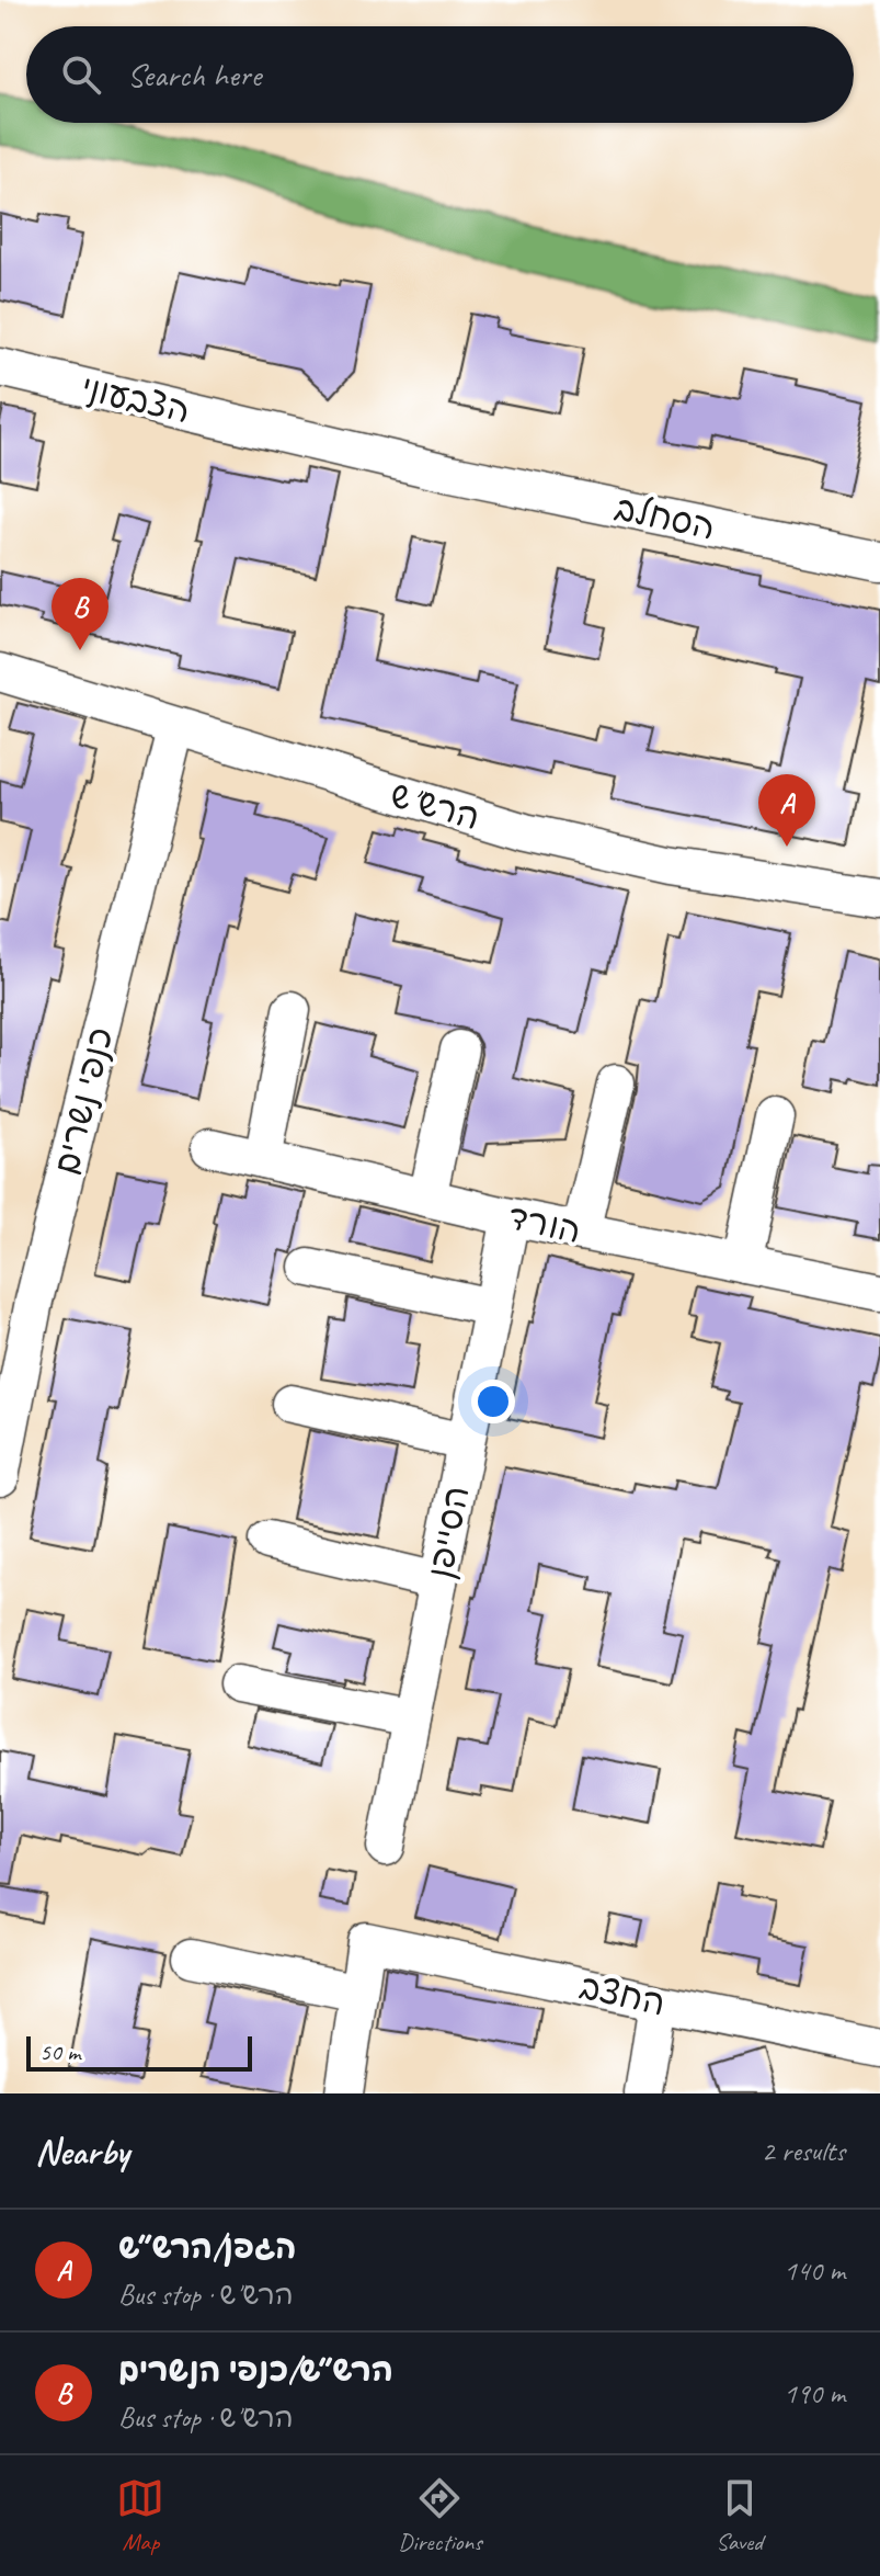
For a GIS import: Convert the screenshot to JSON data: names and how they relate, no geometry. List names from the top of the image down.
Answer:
{
  "streets": {
    "street": [
      "הצבעוני",
      "הסחלב",
      "הרש''ש",
      "כנפי נשרים",
      "הורד",
      "הסייפן",
      "החצב"
    ]
  },
  "crossings": [
    ["הצבעוני", "הסחלב"],
    ["הרש''ש", "כנפי נשרים"],
    ["הורד", "הסייפן"]
  ],
  "scale_bar": "50 m",
  "page": {
    "search": "Search here",
    "pins": ["B", "A"],
    "scale": "50 m",
    "heading": ["Nearby", "2 results"],
    "list": [
      {
        "mark": "A",
        "name": "הגפן/הרש״ש",
        "note": "Bus stop · הרש''ש",
        "value": "140 m"
      },
      {
        "mark": "B",
        "name": "הרש״ש/כנפי הנשרים",
        "note": "Bus stop · הרש''ש",
        "value": "190 m"
      }
    ],
    "nav": ["Map", "Directions", "Saved"]
  }
}
